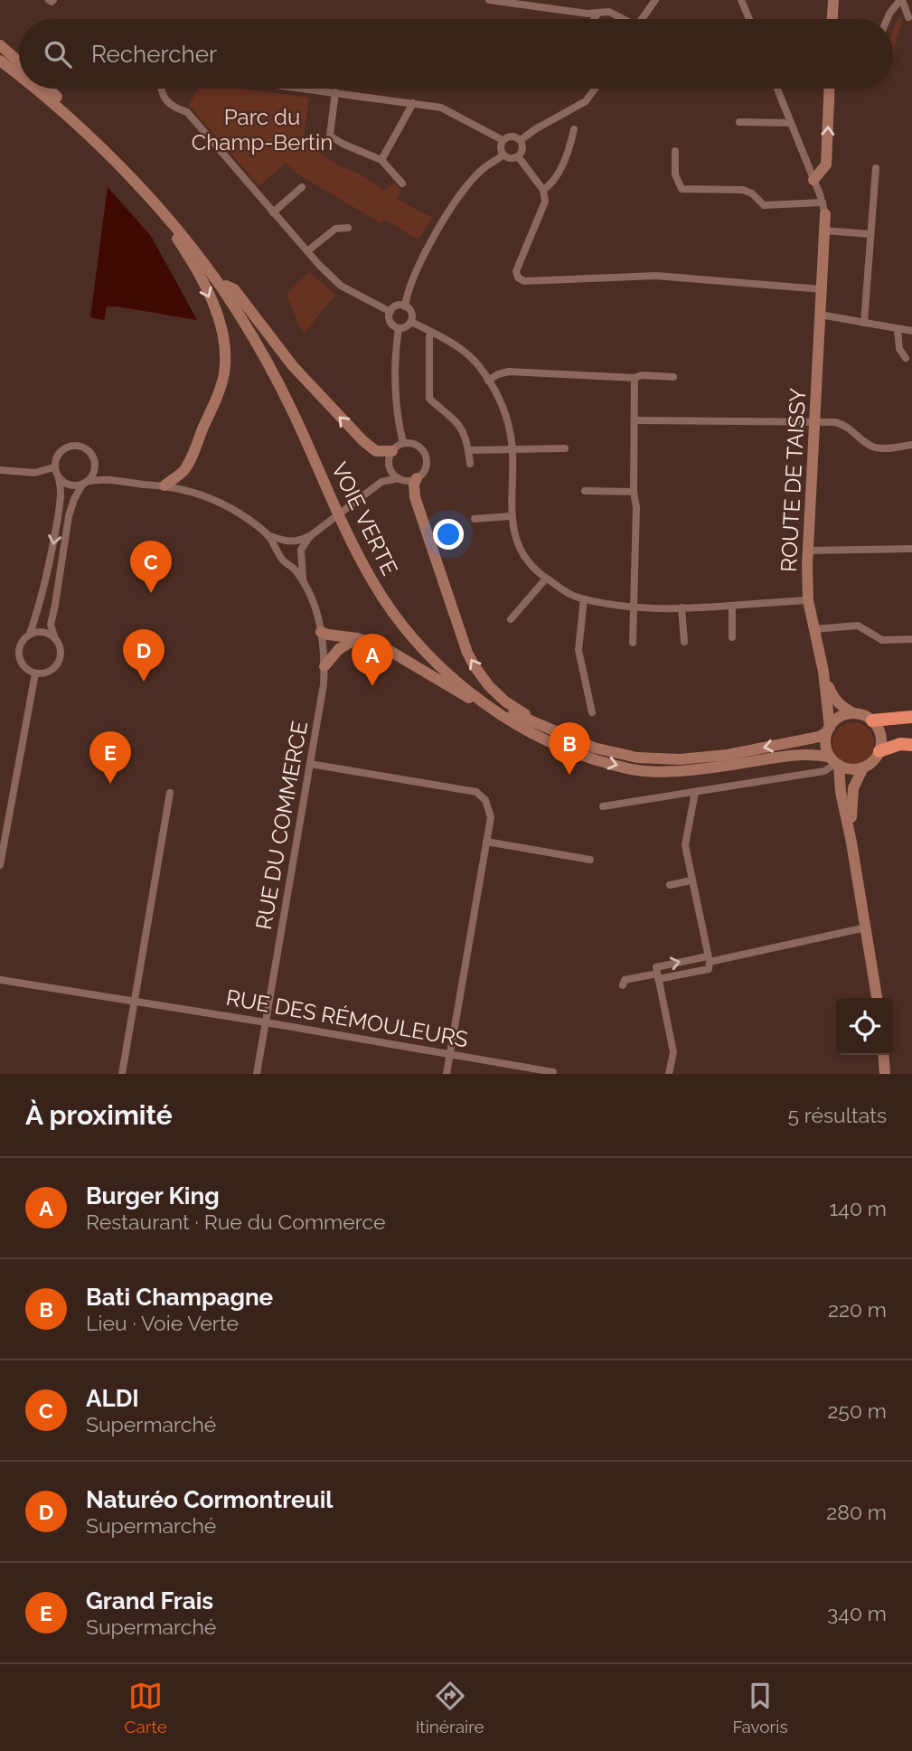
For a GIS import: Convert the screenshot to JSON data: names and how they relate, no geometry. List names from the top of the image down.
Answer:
{
  "streets": {
    "main road": ["ROUTE DE TAISSY", "VOIE VERTE"],
    "street": ["RUE DU COMMERCE", "RUE DES RÉMOULEURS"]
  },
  "crossings": [
    ["ROUTE DE TAISSY", "VOIE VERTE"],
    ["RUE DU COMMERCE", "RUE DES RÉMOULEURS"]
  ],
  "parks": ["Parc du Champ-Bertin"],
  "page": {
    "search": "Rechercher",
    "pins": [
      "C",
      "D",
      "A",
      "B",
      "E"
    ],
    "heading": ["À proximité", "5 résultats"],
    "list": [
      {
        "mark": "A",
        "name": "Burger King",
        "note": "Restaurant · Rue du Commerce",
        "value": "140 m"
      },
      {
        "mark": "B",
        "name": "Bati Champagne",
        "note": "Lieu · Voie Verte",
        "value": "220 m"
      },
      {
        "mark": "C",
        "name": "ALDI",
        "note": "Supermarché",
        "value": "250 m"
      },
      {
        "mark": "D",
        "name": "Naturéo Cormontreuil",
        "note": "Supermarché",
        "value": "280 m"
      },
      {
        "mark": "E",
        "name": "Grand Frais",
        "note": "Supermarché",
        "value": "340 m"
      }
    ],
    "nav": ["Carte", "Itinéraire", "Favoris"]
  }
}
